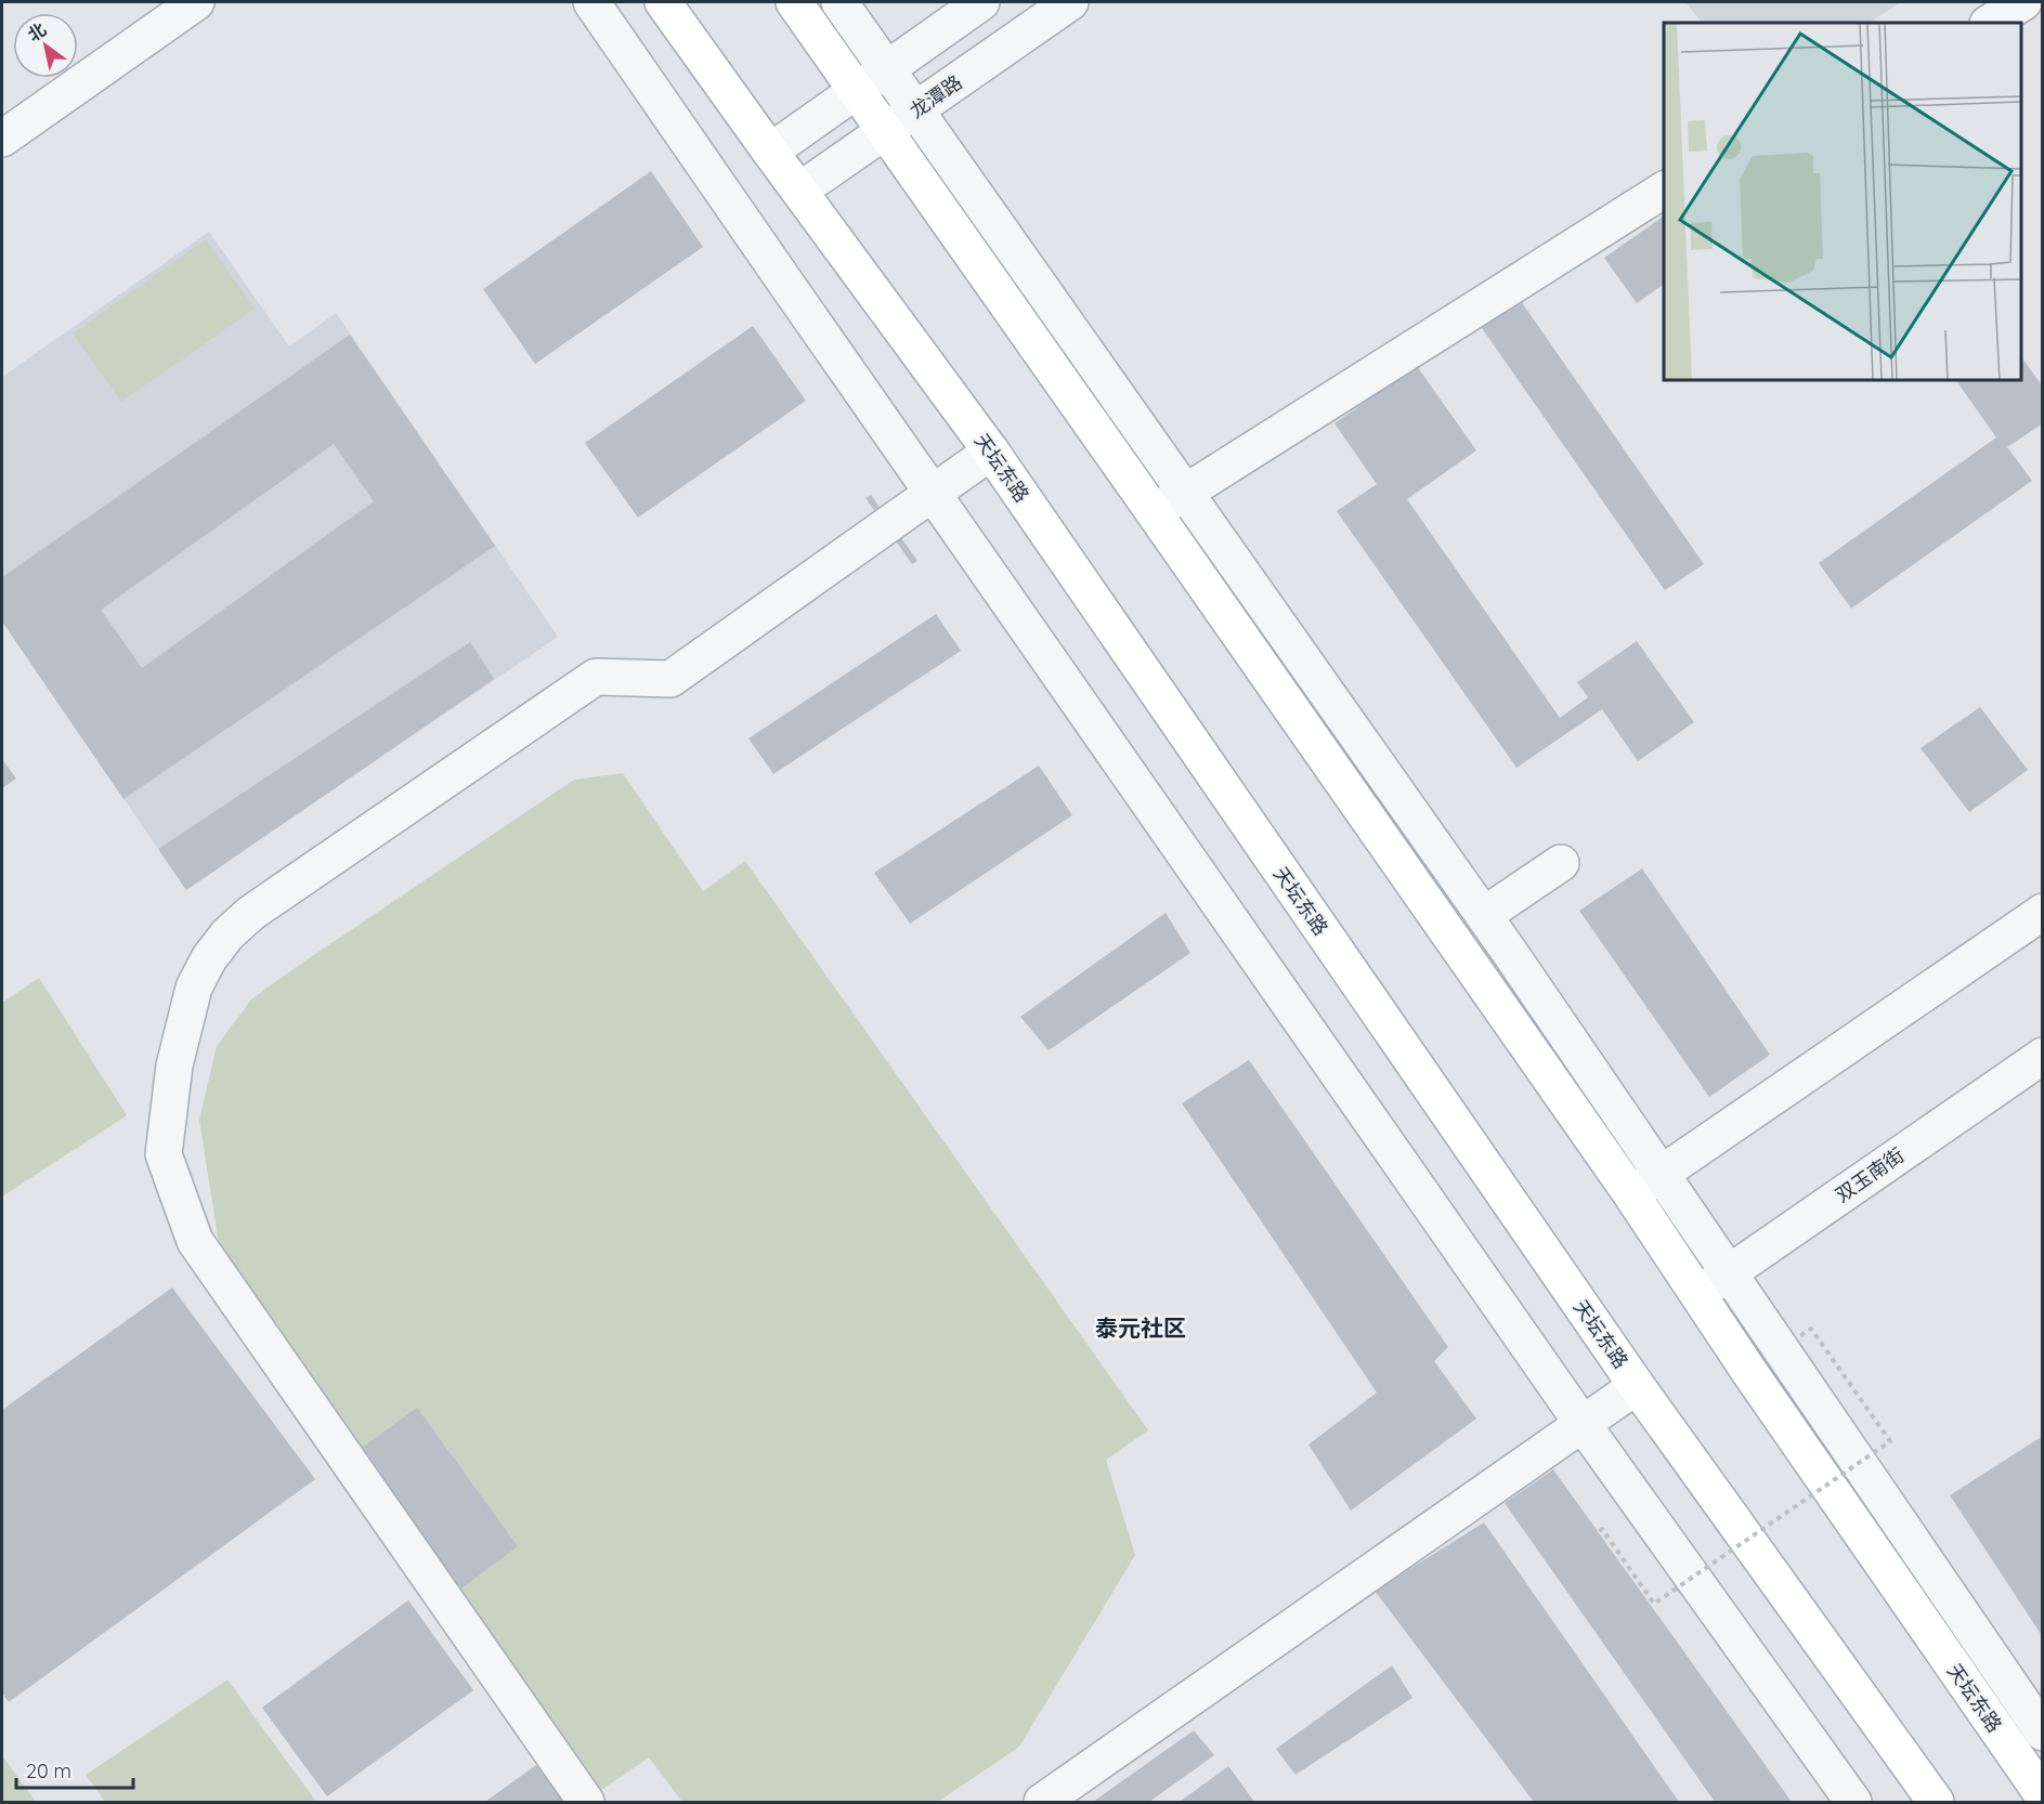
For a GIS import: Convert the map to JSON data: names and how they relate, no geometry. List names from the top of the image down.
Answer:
{
  "streets": {
    "main road": ["天坛东路"],
    "street": ["龙潭路", "双玉南街"]
  },
  "crossings": [
    ["龙潭路", "天坛东路"],
    ["天坛东路", "双玉南街"]
  ],
  "districts": ["泰元社区"],
  "scale_bar": "20 m",
  "north": "top left"
}
